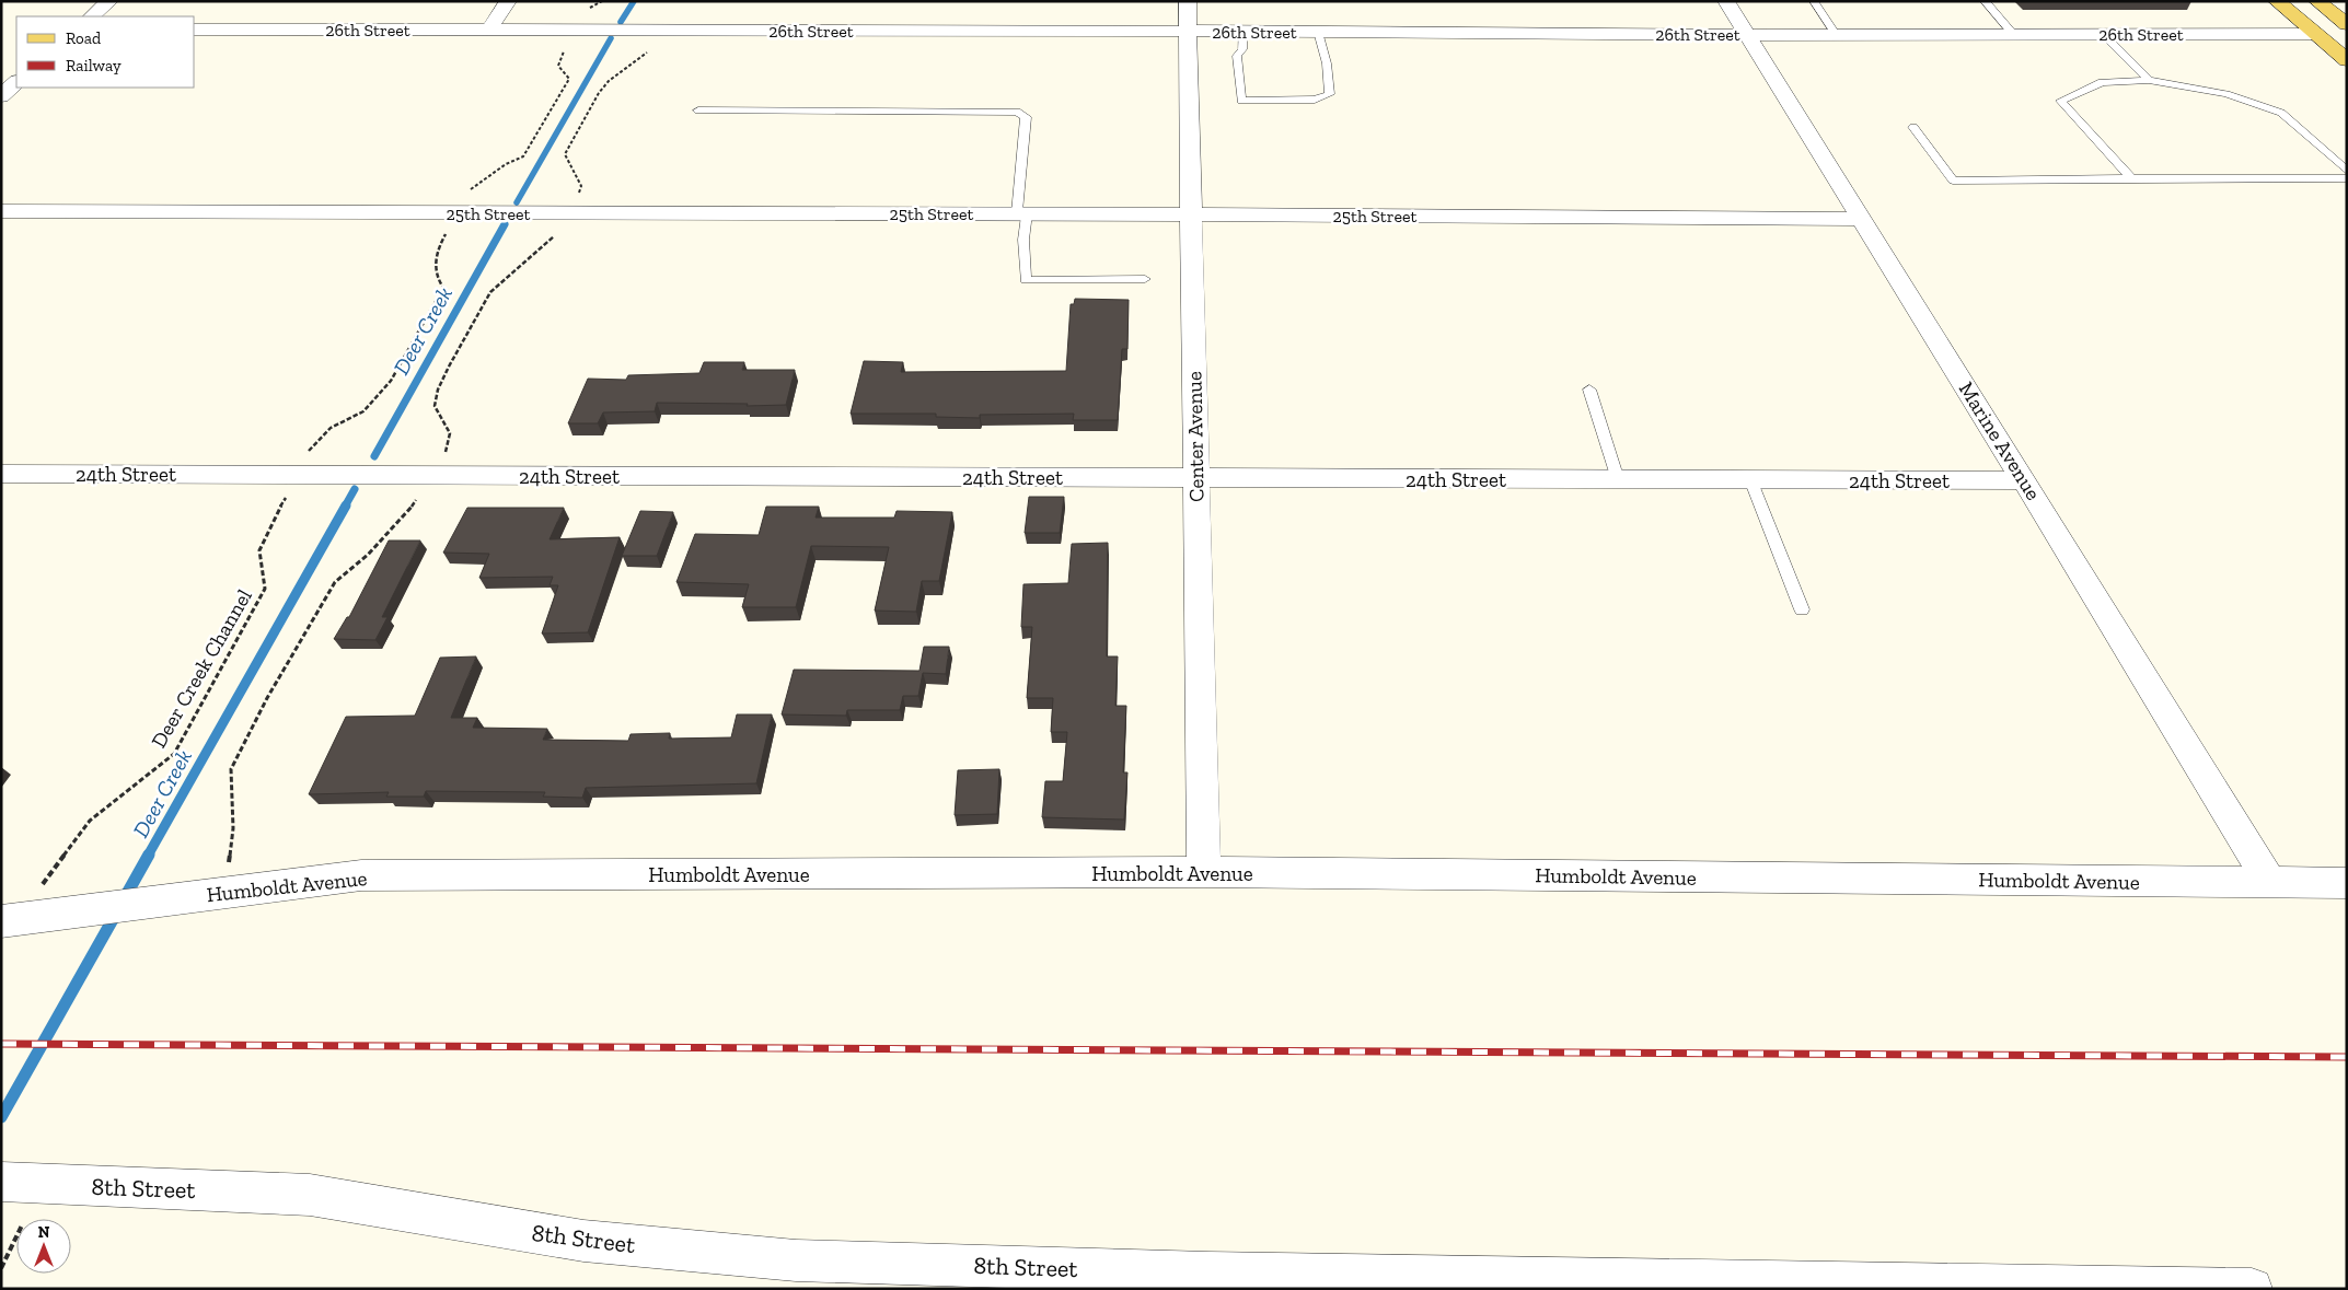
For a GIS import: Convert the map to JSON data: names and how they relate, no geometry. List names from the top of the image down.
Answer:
{
  "streets": {
    "street": [
      "26th Street",
      "25th Street",
      "Center Avenue",
      "Marine Avenue",
      "24th Street",
      "Humboldt Avenue",
      "8th Street"
    ],
    "path": ["Deer Creek Channel"]
  },
  "crossings": [
    ["26th Street", "Center Avenue"],
    ["26th Street", "Marine Avenue"],
    ["25th Street", "Center Avenue"],
    ["25th Street", "Marine Avenue"],
    ["Center Avenue", "24th Street"],
    ["Center Avenue", "Humboldt Avenue"],
    ["Marine Avenue", "24th Street"],
    ["Marine Avenue", "Humboldt Avenue"],
    ["Deer Creek Channel", "Humboldt Avenue"]
  ],
  "water": ["Deer Creek"],
  "legend": ["Road", "Railway"],
  "north": "top"
}
